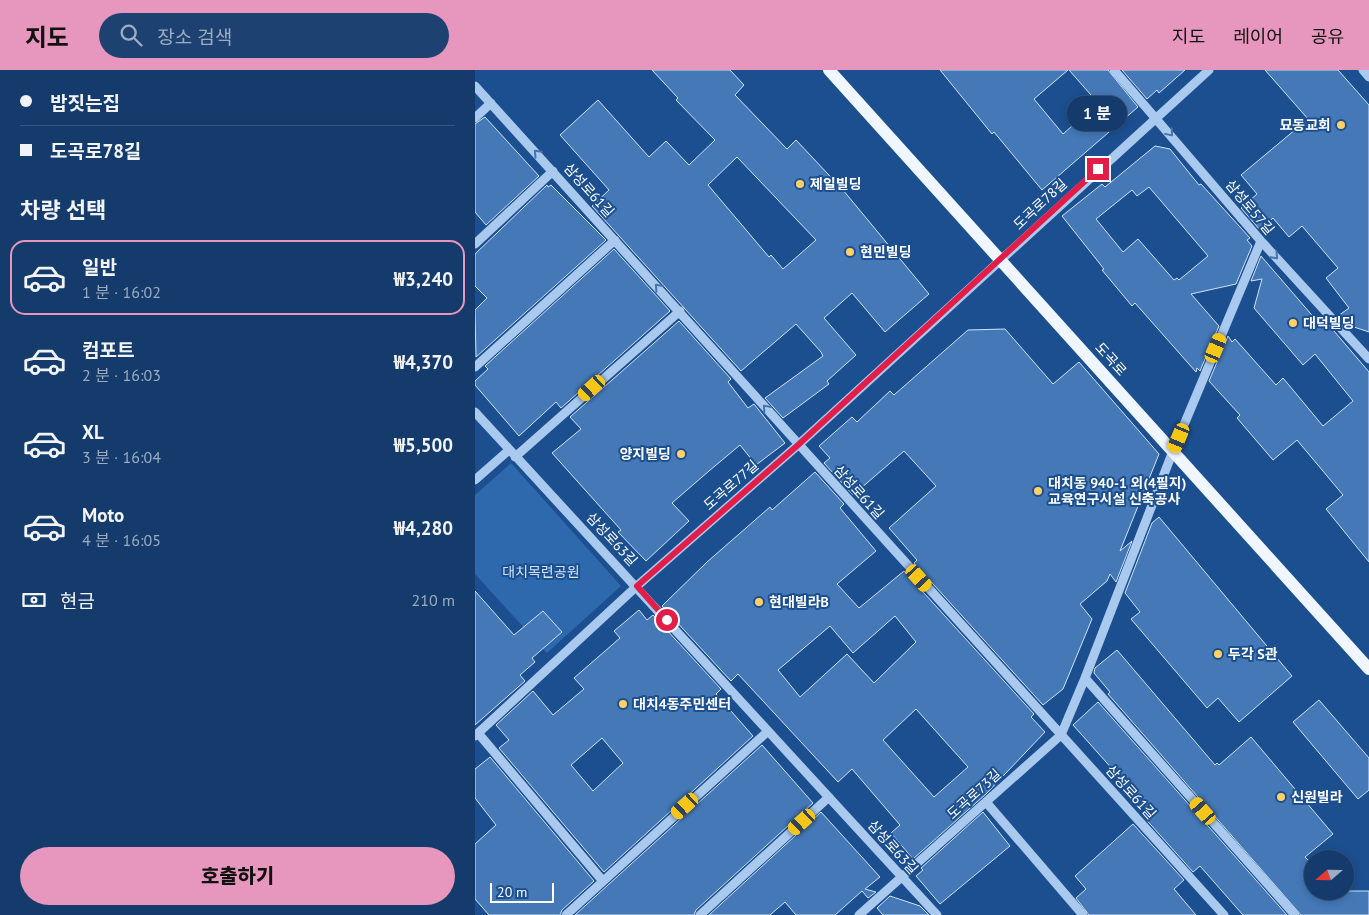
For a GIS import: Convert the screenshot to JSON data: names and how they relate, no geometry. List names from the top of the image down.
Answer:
{
  "streets": {
    "main road": ["도곡로"],
    "street": [
      "삼성로61길",
      "도곡로78길",
      "삼성로57길",
      "도곡로77길",
      "삼성로63길",
      "도곡로73길"
    ]
  },
  "crossings": [
    ["삼성로61길", "도곡로77길"],
    ["삼성로61길", "도곡로73길"],
    ["도곡로78길", "삼성로57길"],
    ["도곡로78길", "도곡로"],
    ["도곡로78길", "도곡로77길"],
    ["삼성로57길", "도곡로73길"],
    ["도곡로", "도곡로77길"],
    ["도곡로", "도곡로73길"],
    ["도곡로77길", "삼성로63길"],
    ["삼성로63길", "도곡로73길"]
  ],
  "one_way": ["삼성로57길"],
  "parks": ["대치목련공원"],
  "places": [
    "묘동교회",
    "제일빌딩",
    "현민빌딩",
    "대덕빌딩",
    "양지빌딩",
    "대치동 940-1 외(4필지) 교육연구시설 신축공사",
    "현대빌라B",
    "두각 S관",
    "대치4동주민센터",
    "신원빌라"
  ],
  "scale_bar": "20 m",
  "north": "left",
  "page": {
    "header": "지도",
    "search": "장소 검색",
    "nav": ["지도", "레이어", "공유"],
    "banner": ["밥짓는집", "도곡로78길"],
    "bubble": "1 분",
    "heading": "차량 선택",
    "list": [
      {
        "name": "일반",
        "note": "1 분 · 16:02",
        "value": "₩3,240"
      },
      {
        "name": "컴포트",
        "note": "2 분 · 16:03",
        "value": "₩4,370"
      },
      {
        "name": "XL",
        "note": "3 분 · 16:04",
        "value": "₩5,500"
      },
      {
        "name": "Moto",
        "note": "4 분 · 16:05",
        "value": "₩4,280"
      }
    ],
    "pay": ["현금", "210 m"],
    "buttons": "호출하기",
    "scale": "20 m"
  }
}
